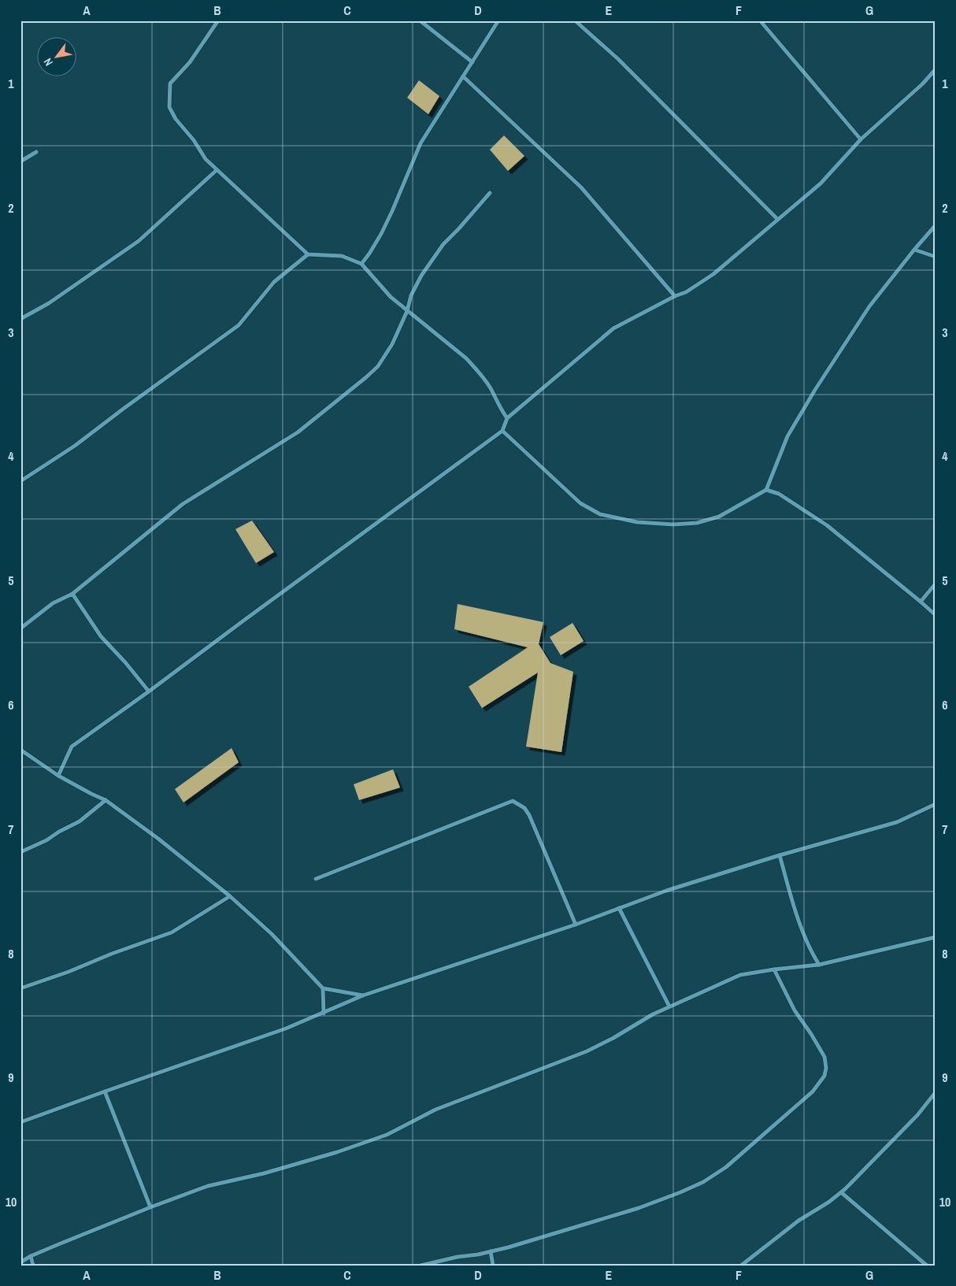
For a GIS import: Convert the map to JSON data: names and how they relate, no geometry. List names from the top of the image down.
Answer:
{
  "north": "bottom left",
  "grid": {
    "columns": [
      "A",
      "B",
      "C",
      "D",
      "E",
      "F",
      "G"
    ],
    "rows": [
      "1",
      "2",
      "3",
      "4",
      "5",
      "6",
      "7",
      "8",
      "9",
      "10"
    ]
  }
}
